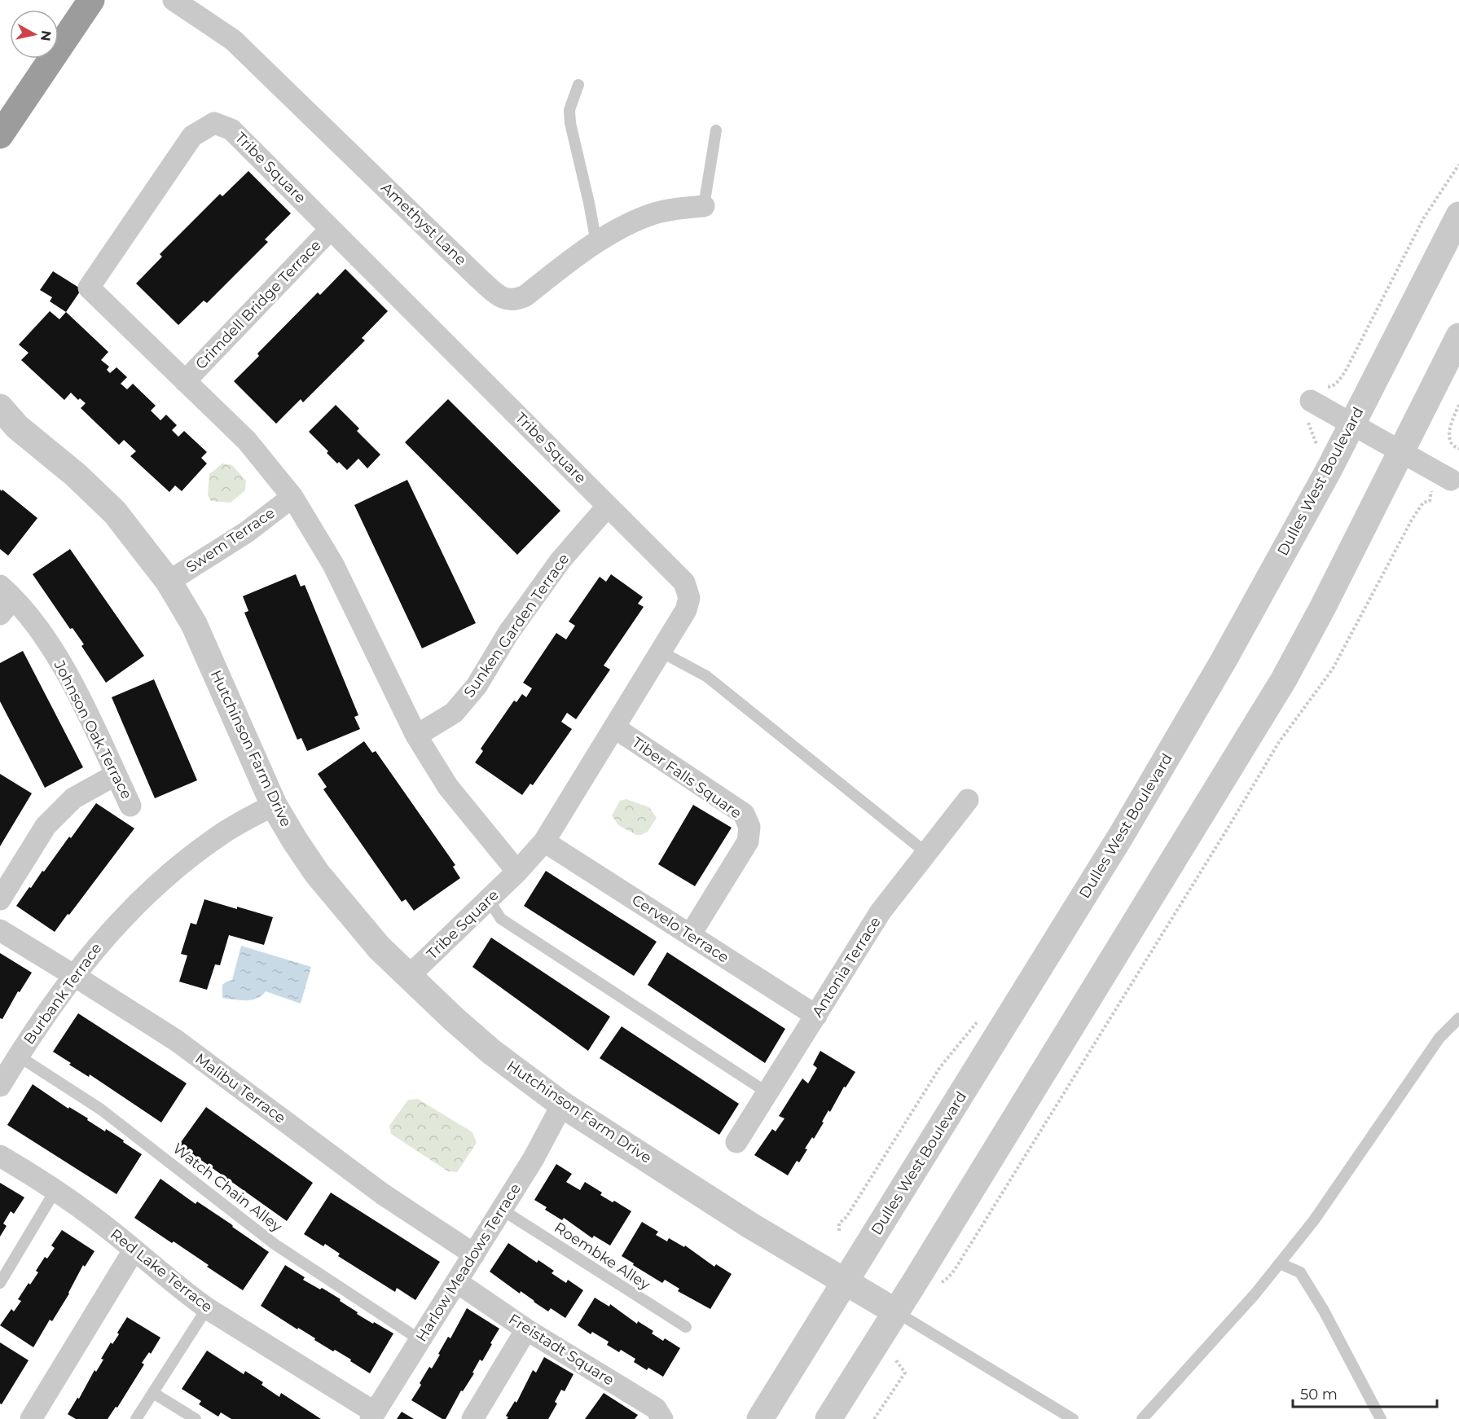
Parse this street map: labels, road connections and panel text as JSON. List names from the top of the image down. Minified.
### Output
{"streets":{"street":["Tribe Square","Amethyst Lane","Crimdell Bridge Terrace","Dulles West Boulevard","Swem Terrace","Sunken Garden Terrace","Johnson Oak Terrace","Hutchinson Farm Drive","Tiber Falls Square","Cervelo Terrace","Antonia Terrace","Burbank Terrace","Malibu Terrace","Harlow Meadows Terrace","Red Lake Terrace","Freistadt Square"],"lane":["Watch Chain Alley","Roembke Alley"]},"crossings":[["Tribe Square","Crimdell Bridge Terrace"],["Tribe Square","Swem Terrace"],["Tribe Square","Sunken Garden Terrace"],["Tribe Square","Hutchinson Farm Drive"],["Tribe Square","Tiber Falls Square"],["Tribe Square","Cervelo Terrace"],["Dulles West Boulevard","Hutchinson Farm Drive"],["Swem Terrace","Hutchinson Farm Drive"],["Hutchinson Farm Drive","Burbank Terrace"],["Hutchinson Farm Drive","Harlow Meadows Terrace"],["Tiber Falls Square","Cervelo Terrace"],["Cervelo Terrace","Antonia Terrace"],["Burbank Terrace","Malibu Terrace"],["Burbank Terrace","Watch Chain Alley"],["Malibu Terrace","Harlow Meadows Terrace"],["Watch Chain Alley","Harlow Meadows Terrace"],["Roembke Alley","Harlow Meadows Terrace"],["Harlow Meadows Terrace","Red Lake Terrace"],["Harlow Meadows Terrace","Freistadt Square"]],"scale_bar":"50 m","north":"right"}
